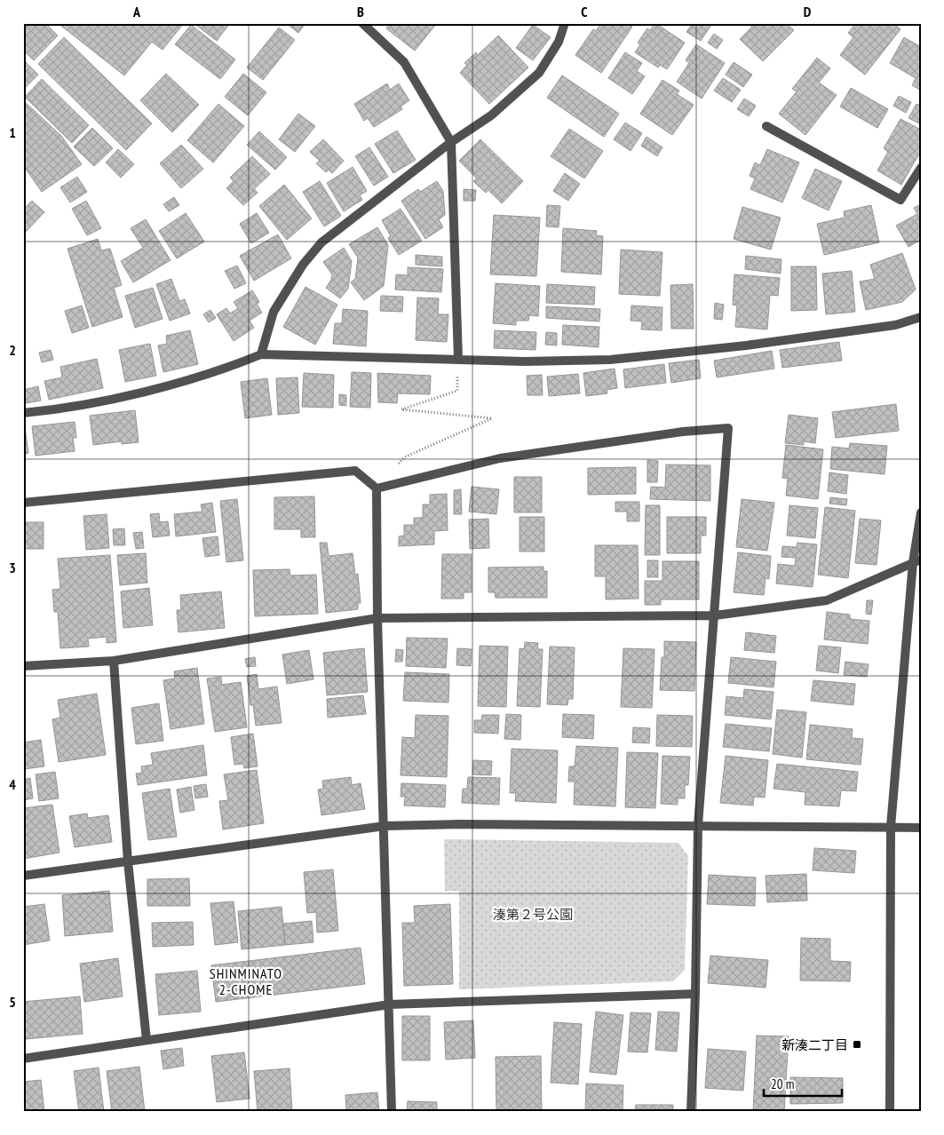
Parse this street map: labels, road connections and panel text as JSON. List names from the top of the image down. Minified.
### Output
{"districts":["SHINMINATO 2-CHOME"],"parks":["湊第２号公園"],"places":{"transit":["新湊二丁目"]},"scale_bar":"20 m","grid":{"columns":["A","B","C","D"],"rows":["1","2","3","4","5"]}}
